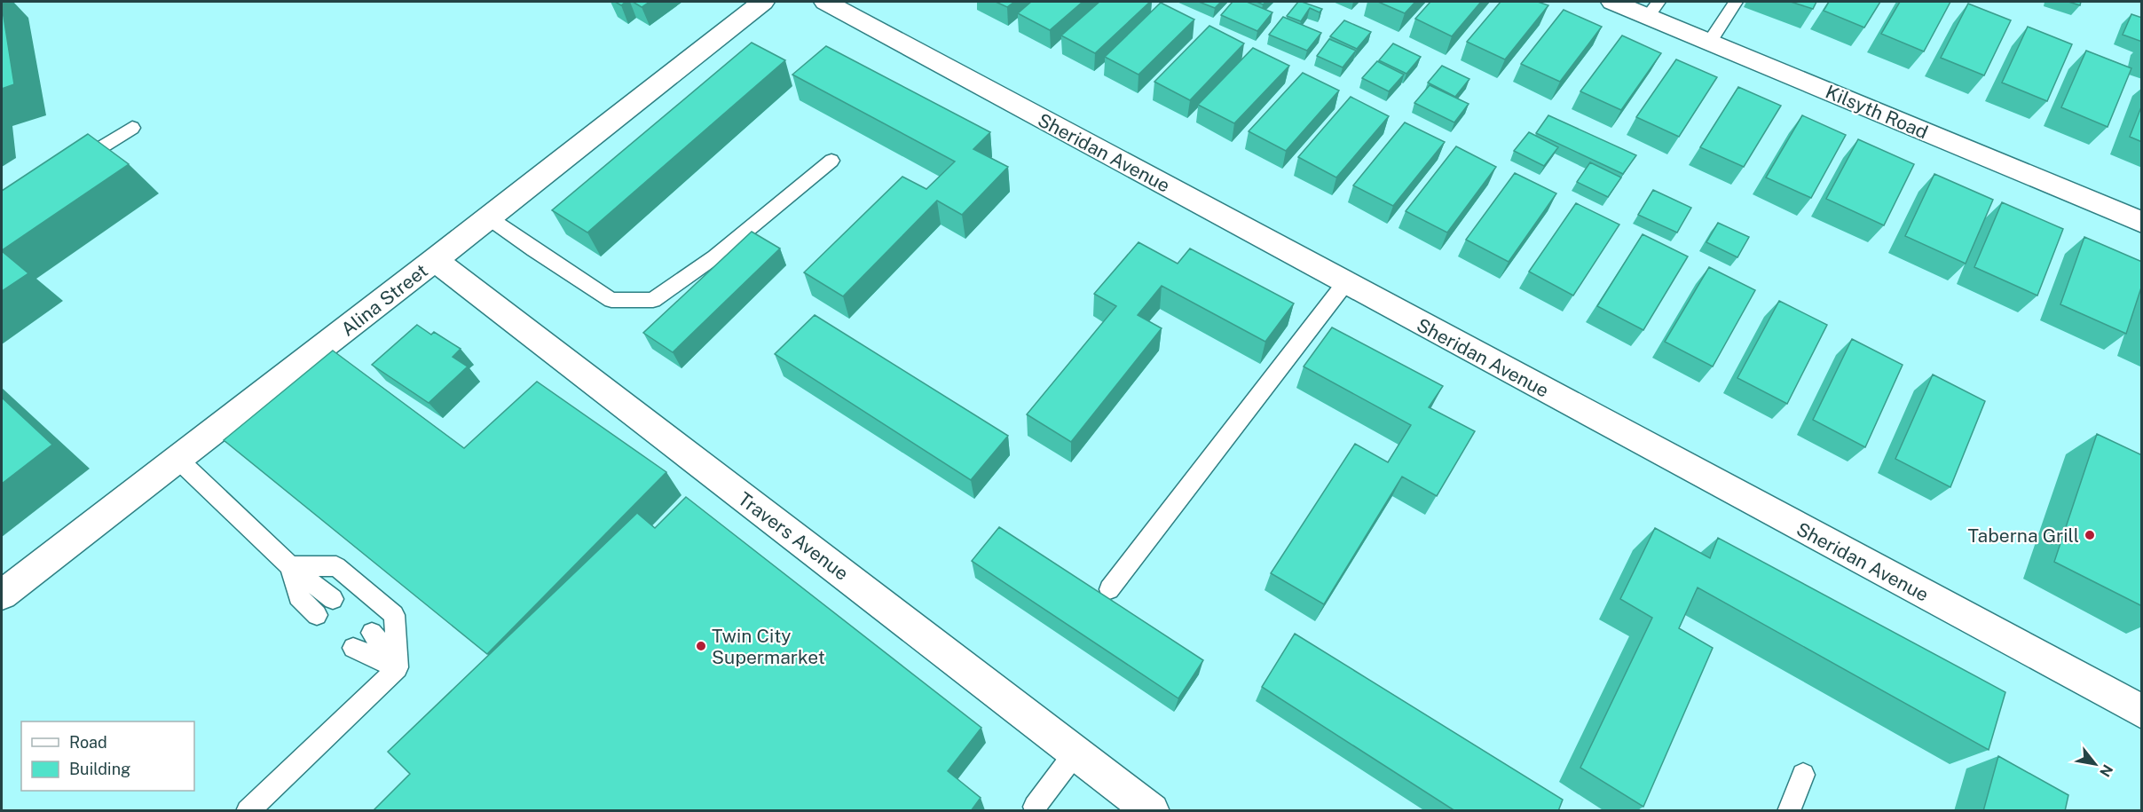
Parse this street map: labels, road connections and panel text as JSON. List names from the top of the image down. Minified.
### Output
{"streets":{"street":["Kilsyth Road","Sheridan Avenue","Alina Street","Travers Avenue"]},"crossings":[["Alina Street","Travers Avenue"]],"places":["Taberna Grill","Twin City Supermarket"],"legend":["Road","Building"],"north":"bottom right"}
